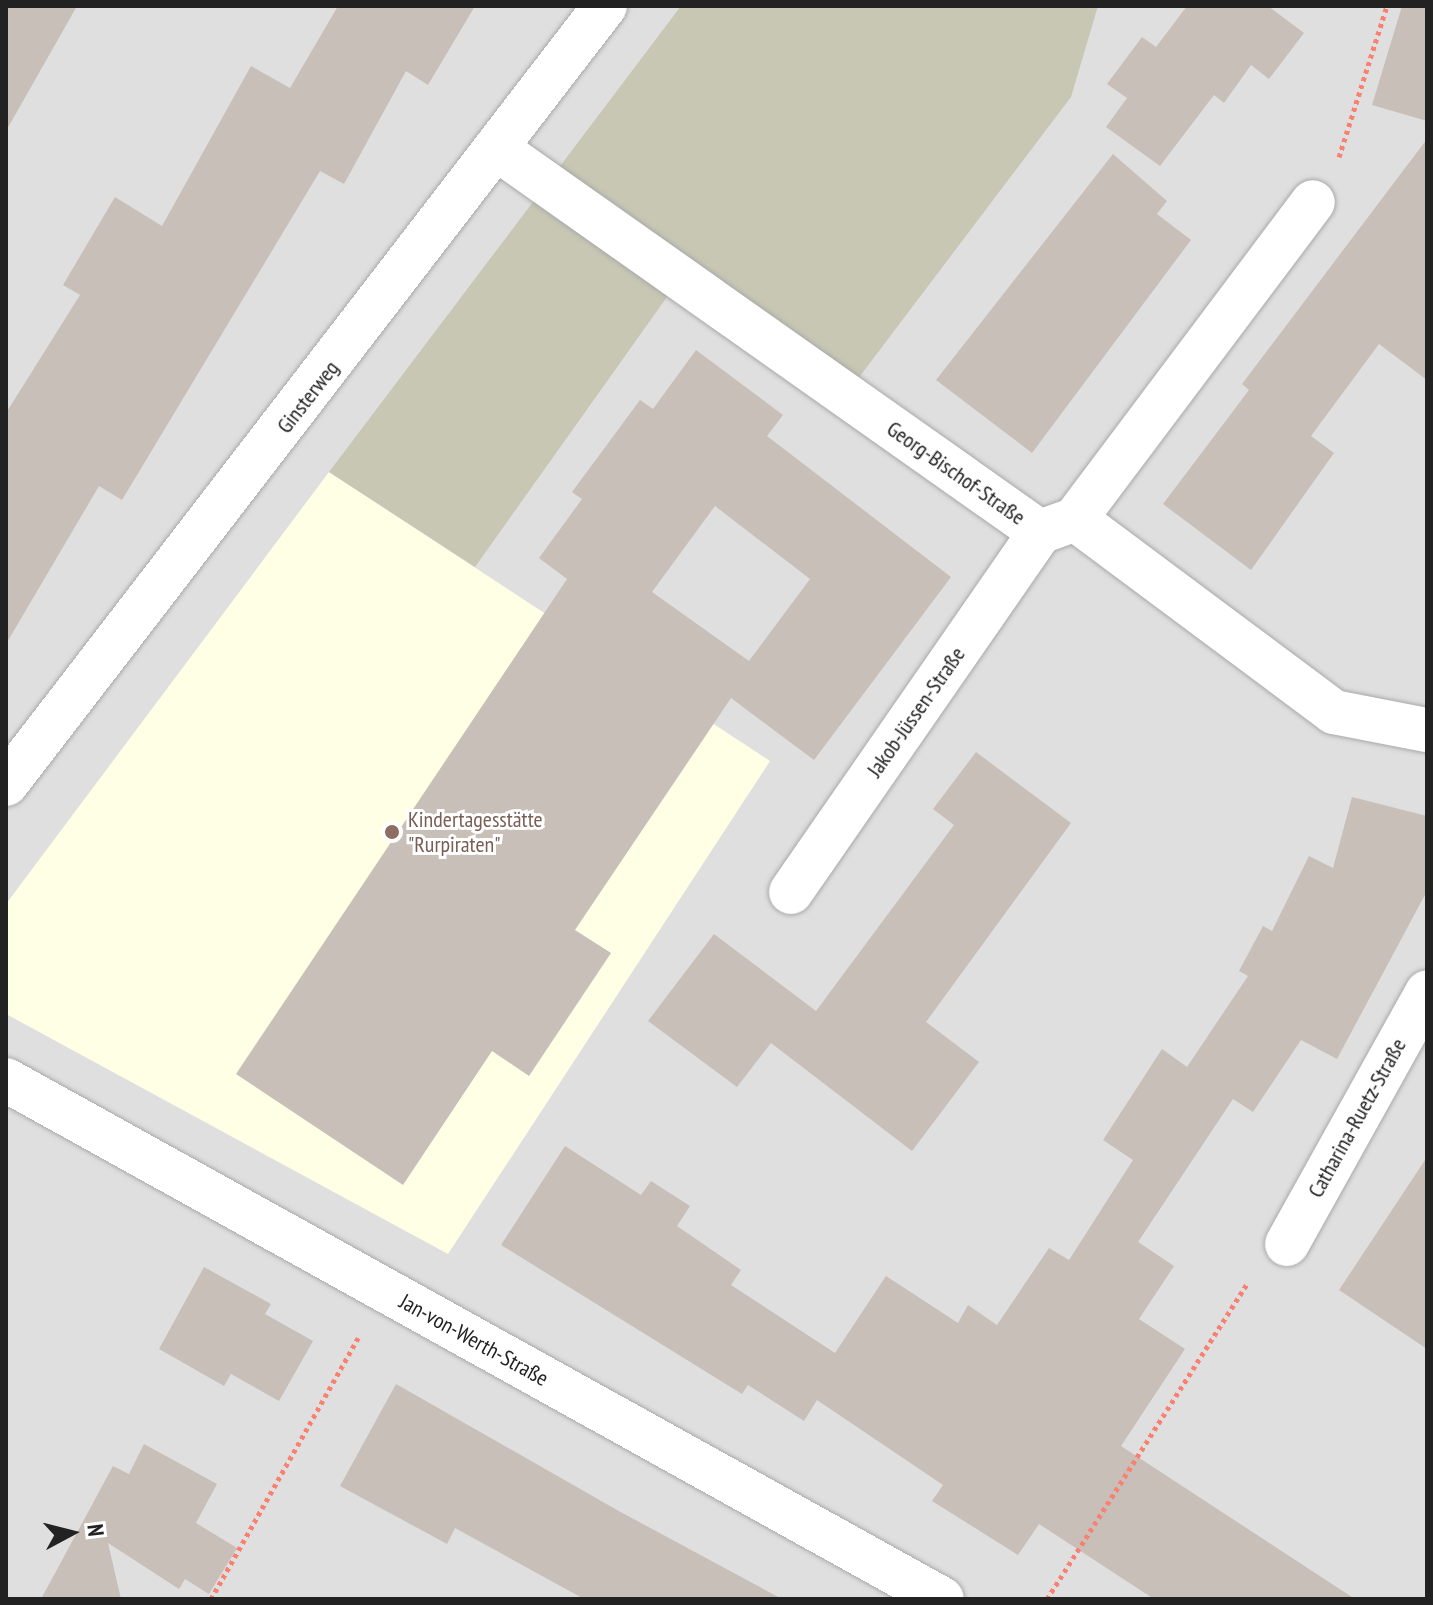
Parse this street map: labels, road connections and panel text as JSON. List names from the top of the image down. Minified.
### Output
{"streets":{"street":["Ginsterweg","Georg-Bischof-Straße","Jakob-Jüssen-Straße","Catharina-Ruetz-Straße","Jan-von-Werth-Straße"]},"crossings":[["Ginsterweg","Georg-Bischof-Straße"],["Georg-Bischof-Straße","Jakob-Jüssen-Straße"]],"places":["Kindertagesstätte \"Rurpiraten\""],"north":"right"}
